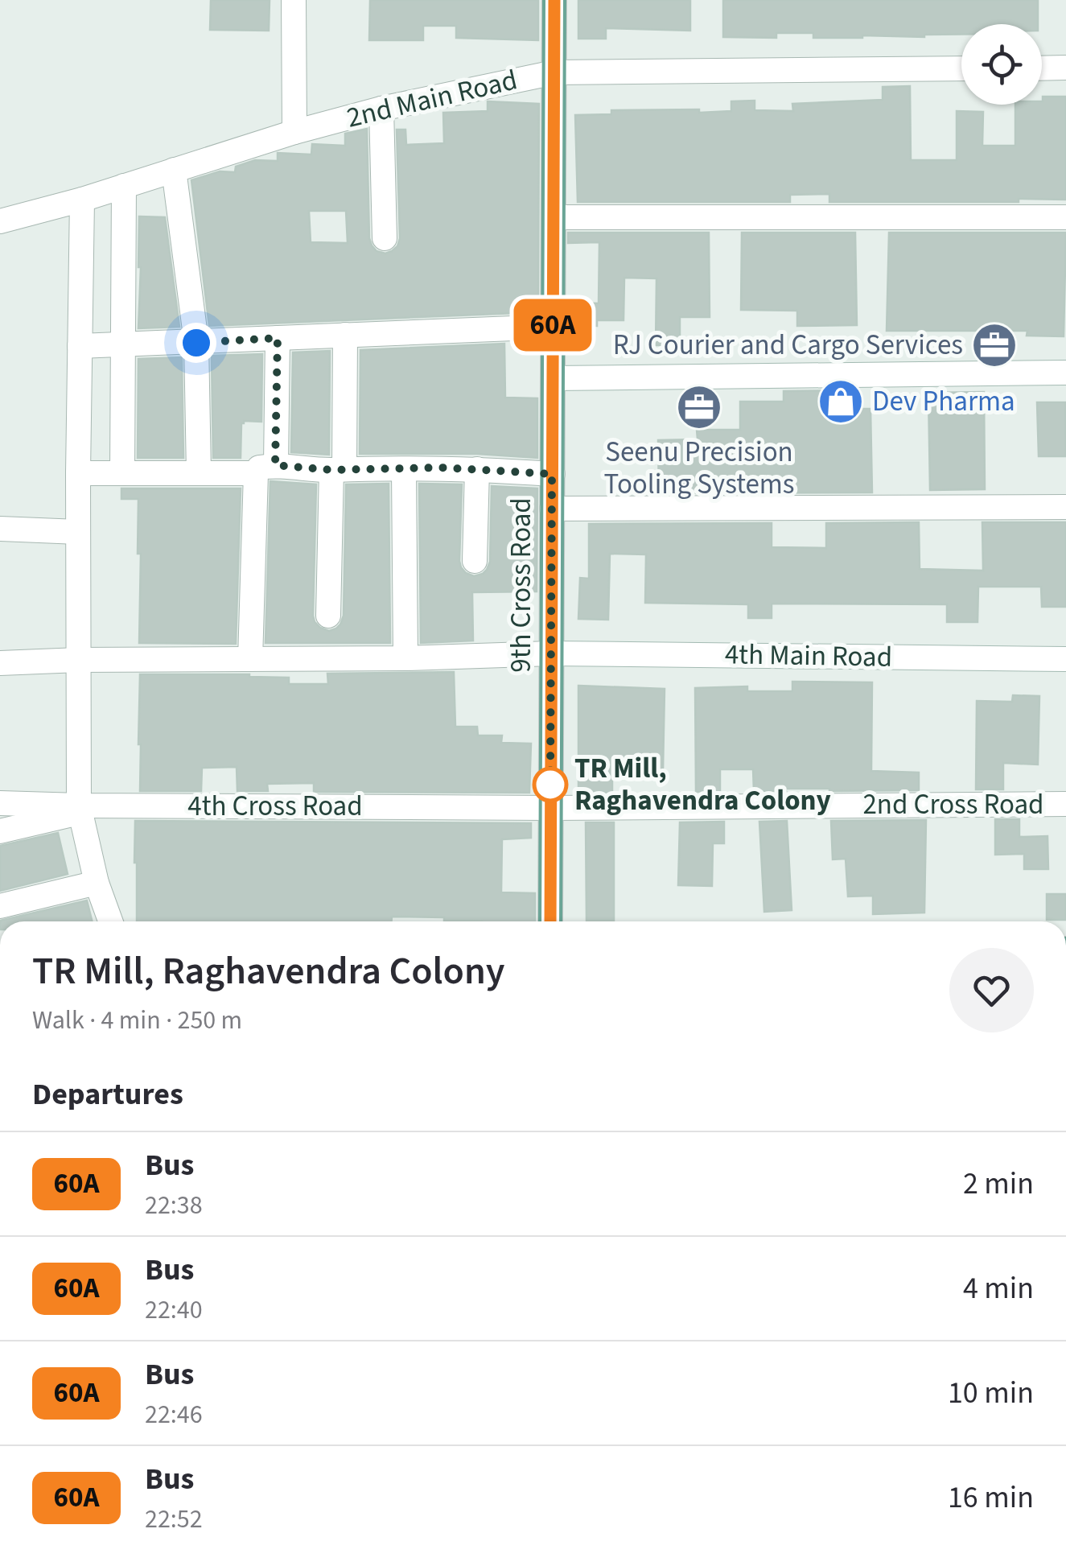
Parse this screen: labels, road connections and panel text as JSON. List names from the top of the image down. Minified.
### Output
{"streets":{"main road":["9th Cross Road"],"street":["2nd Main Road","4th Main Road","2nd Cross Road","4th Cross Road"]},"crossings":[["2nd Main Road","9th Cross Road"],["9th Cross Road","4th Main Road"],["9th Cross Road","2nd Cross Road"],["9th Cross Road","4th Cross Road"],["2nd Cross Road","4th Cross Road"]],"places":{"office":["RJ Courier and Cargo Services","Seenu Precision Tooling Systems"],"shop":["Dev Pharma"],"other":["TR Mill, Raghavendra Colony"]},"lines":["bus line 60A"],"page":{"on_map":"60A","heading":[["TR Mill, Raghavendra Colony","Walk · 4 min · 250 m"],"Departures"],"list":[{"mark":"60A","name":"Bus","note":"22:38","value":"2 min"},{"mark":"60A","name":"Bus","note":"22:40","value":"4 min"},{"mark":"60A","name":"Bus","note":"22:46","value":"10 min"},{"mark":"60A","name":"Bus","note":"22:52","value":"16 min"}]}}
